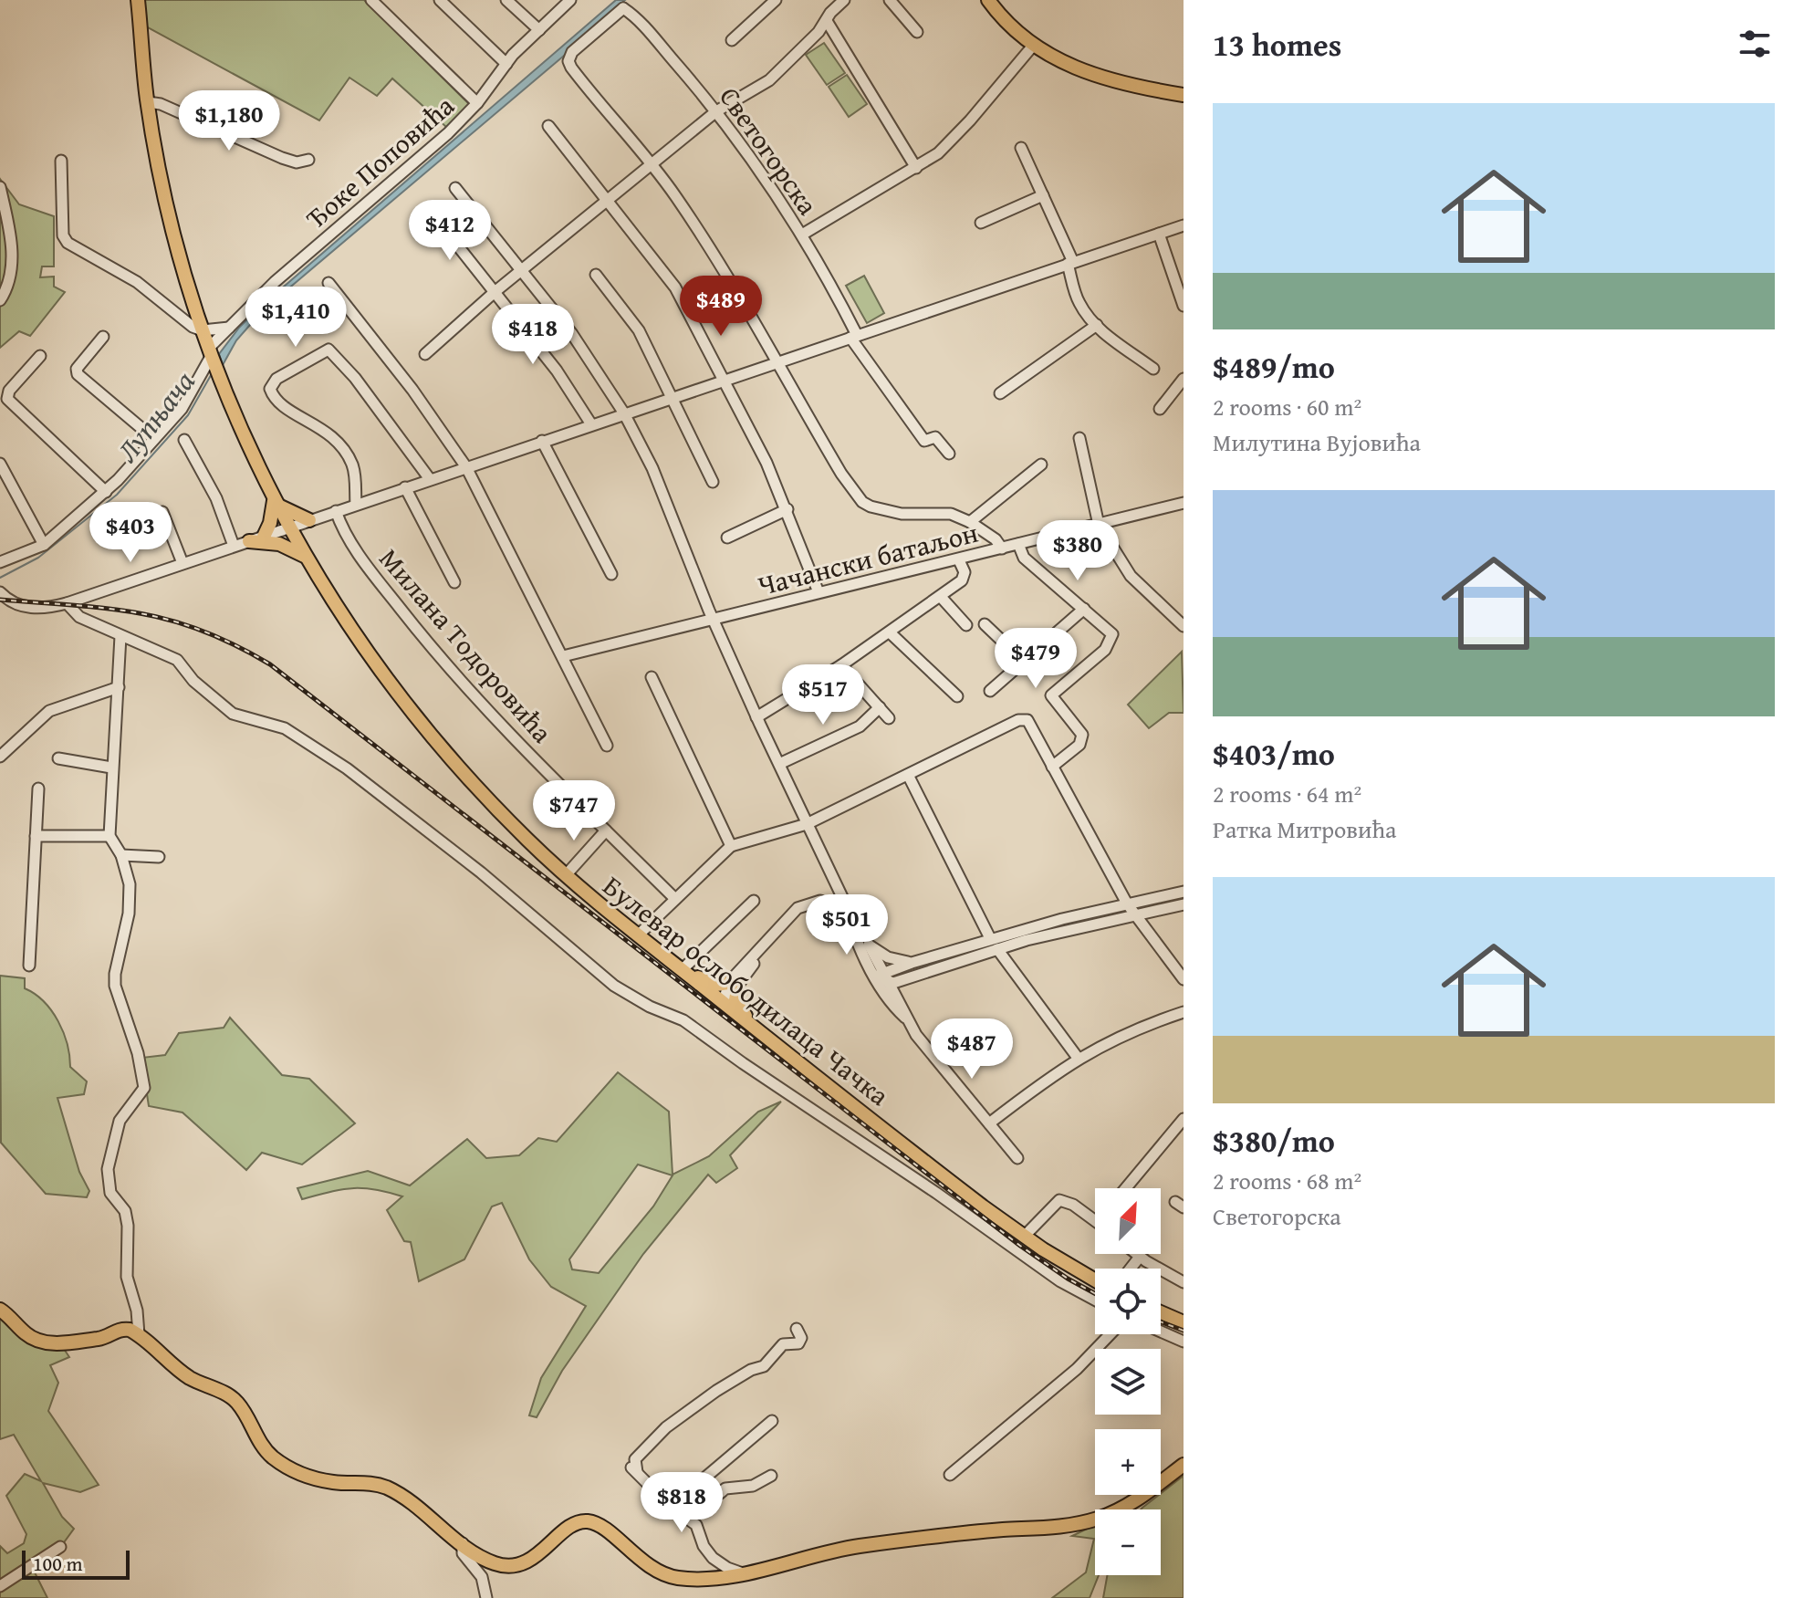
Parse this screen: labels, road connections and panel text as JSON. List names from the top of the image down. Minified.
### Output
{"streets":{"main road":["Булевар ослободилаца Чачка"],"street":["Светогорска","Ђоке Поповића","Чачански батаљон","Милана Тодоровића"]},"crossings":[["Ђоке Поповића","Булевар ослободилаца Чачка"]],"water":["Лупњача"],"scale_bar":"100 m","north":"top right","page":{"heading":"13 homes","list":[{"name":"$489/mo","note":"2 rooms · 60 m² · Милутина Вујовића"},{"name":"$403/mo","note":"2 rooms · 64 m² · Ратка Митровића"},{"name":"$380/mo","note":"2 rooms · 68 m² · Светогорска"}],"price":["$1,180","$412","$489","$1,410","$418","$403","$380","$479","$517","$747","$501","$487","$818"],"map_buttons":["+","−"],"scale":"100 m"}}
